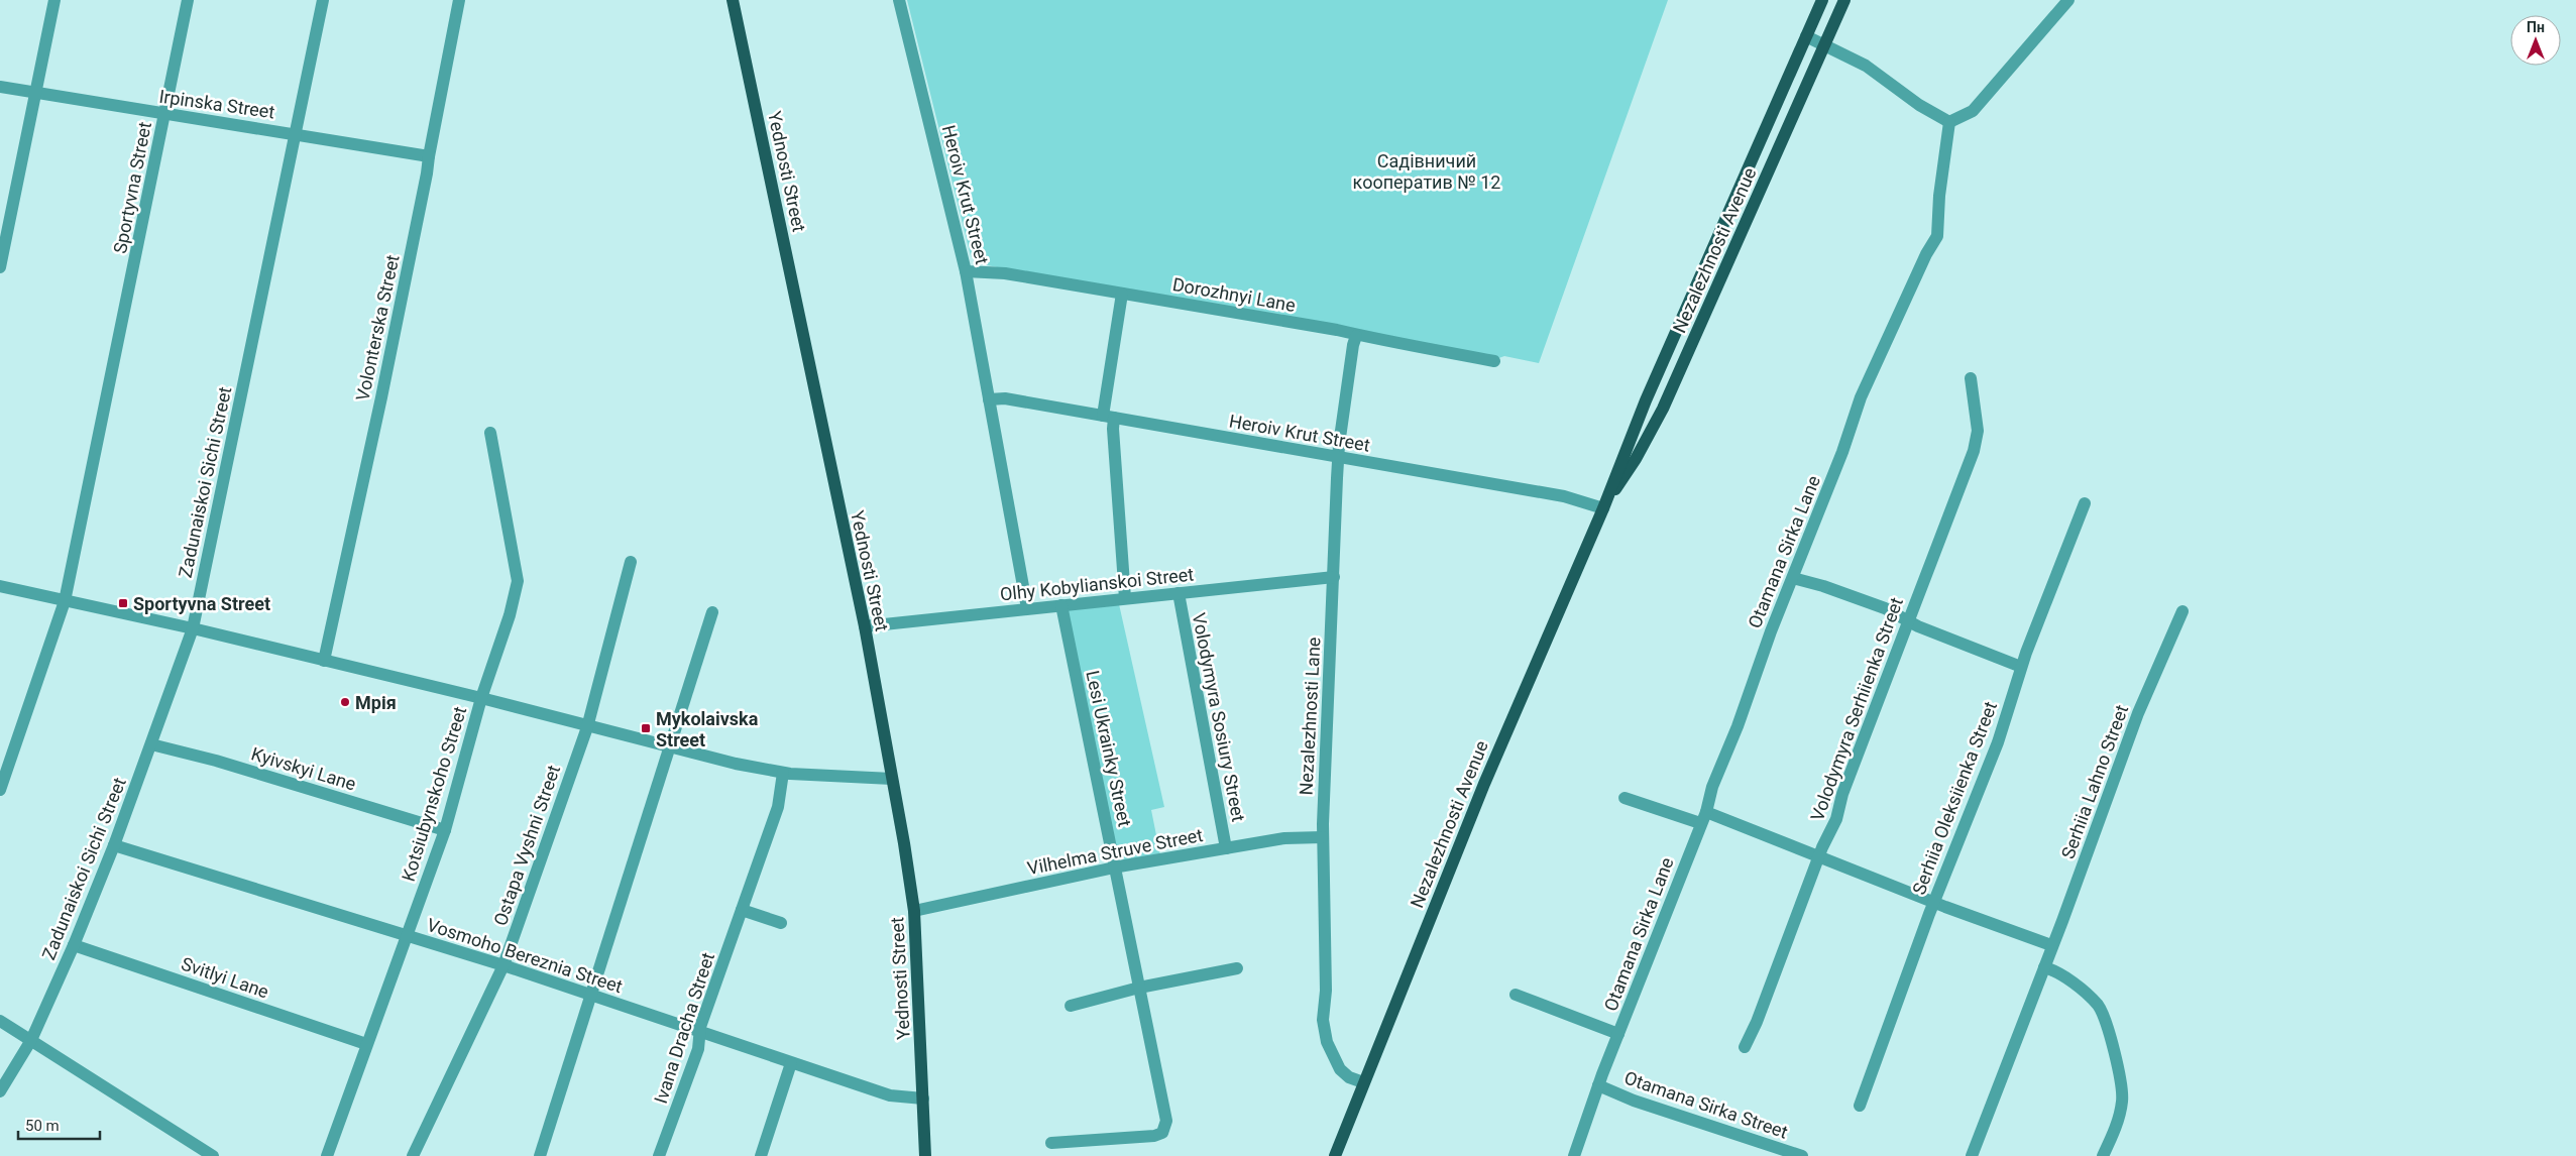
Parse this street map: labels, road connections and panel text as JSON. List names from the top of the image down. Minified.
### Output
{"streets":{"main road":["Yednosti Street","Nezalezhnosti Avenue"],"street":["Irpinska Street","Sportyvna Street","Heroiv Krut Street","Dorozhnyi Lane","Volonterska Street","Zadunaiskoi Sichi Street","Otamana Sirka Lane","Olhy Kobylianskoi Street","Volodymyra Serhiienka Street","Nezalezhnosti Lane","Volodymyra Sosiury Street","Lesi Ukrainky Street","Kyivskyi Lane","Serhiia Lahno Street","Kotsiubynskoho Street","Serhiia Oleksiienka Street","Ostapa Vyshni Street","Vilhelma Struve Street","Vosmoho Bereznia Street","Svitlyi Lane","Ivana Dracha Street","Otamana Sirka Street"]},"crossings":[["Irpinska Street","Sportyvna Street"],["Irpinska Street","Volonterska Street"],["Irpinska Street","Zadunaiskoi Sichi Street"],["Yednosti Street","Olhy Kobylianskoi Street"],["Yednosti Street","Vilhelma Struve Street"],["Yednosti Street","Vosmoho Bereznia Street"],["Heroiv Krut Street","Nezalezhnosti Avenue"],["Heroiv Krut Street","Dorozhnyi Lane"],["Heroiv Krut Street","Olhy Kobylianskoi Street"],["Heroiv Krut Street","Nezalezhnosti Lane"],["Nezalezhnosti Avenue","Nezalezhnosti Lane"],["Dorozhnyi Lane","Nezalezhnosti Lane"],["Zadunaiskoi Sichi Street","Kyivskyi Lane"],["Zadunaiskoi Sichi Street","Vosmoho Bereznia Street"],["Zadunaiskoi Sichi Street","Svitlyi Lane"],["Otamana Sirka Lane","Otamana Sirka Street"],["Olhy Kobylianskoi Street","Nezalezhnosti Lane"],["Olhy Kobylianskoi Street","Volodymyra Sosiury Street"],["Olhy Kobylianskoi Street","Lesi Ukrainky Street"],["Nezalezhnosti Lane","Vilhelma Struve Street"],["Volodymyra Sosiury Street","Vilhelma Struve Street"],["Lesi Ukrainky Street","Vilhelma Struve Street"],["Kyivskyi Lane","Kotsiubynskoho Street"],["Kotsiubynskoho Street","Vosmoho Bereznia Street"],["Kotsiubynskoho Street","Svitlyi Lane"],["Ostapa Vyshni Street","Vosmoho Bereznia Street"],["Vosmoho Bereznia Street","Ivana Dracha Street"]],"parks":["Садівничий кооператив № 12"],"places":{"transit":["Sportyvna Street","Mykolaivska Street"],"other":["Мрія"]},"scale_bar":"50 m","north":"top"}
